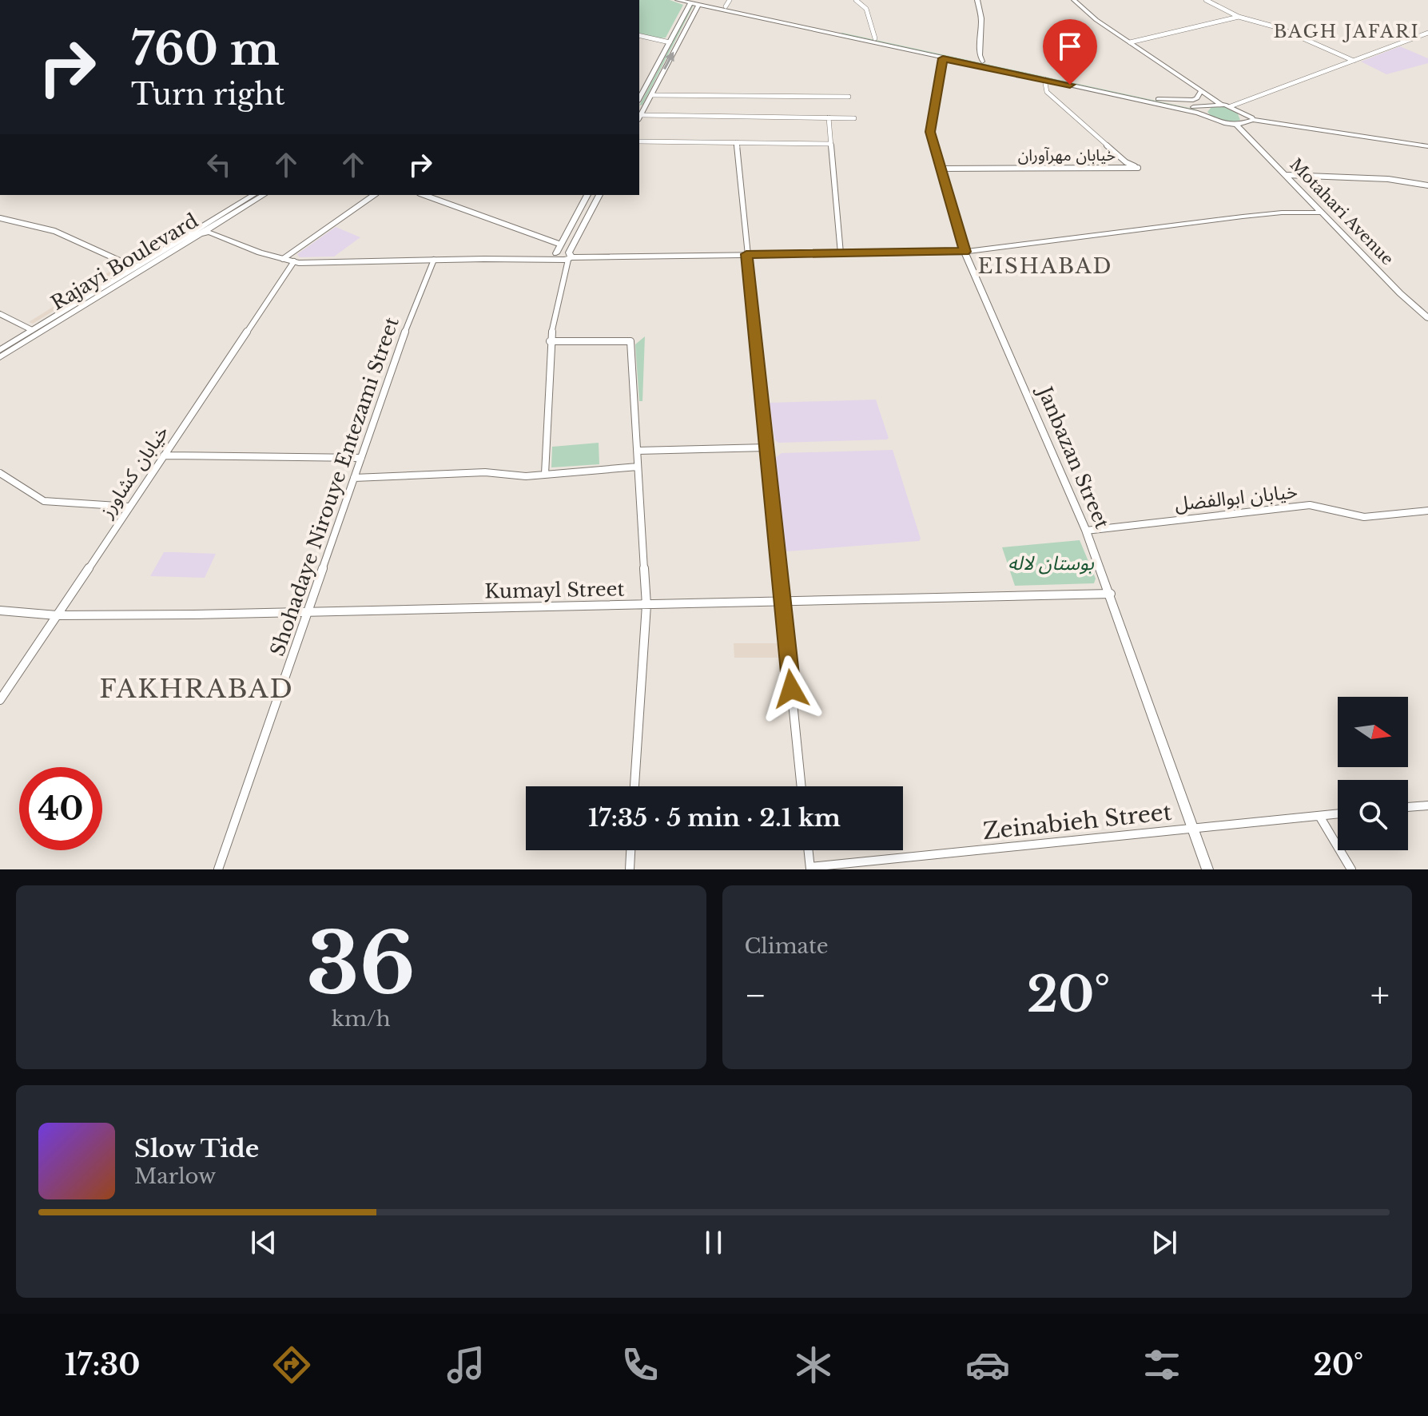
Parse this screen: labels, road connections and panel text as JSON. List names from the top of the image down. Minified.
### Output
{"streets":{"main road":["Motahari Avenue","Rajayi Boulevard","Janbazan Street"],"street":["خیابان مهرآوران","خیابان کشاورز","Shohadaye Nirouye Entezami Street","خیابان ابوالفضل","Kumayl Street","Zeinabieh Street"]},"crossings":[["خیابان مهرآوران","Janbazan Street"],["Janbazan Street","خیابان ابوالفضل"],["Janbazan Street","Kumayl Street"],["Janbazan Street","Zeinabieh Street"],["خیابان کشاورز","Kumayl Street"],["Shohadaye Nirouye Entezami Street","Kumayl Street"]],"districts":["BAGH JAFARI","EISHABAD","FAKHRABAD"],"parks":["بوستان لاله"],"north":"right","page":{"turn":["760 m","Turn right"],"limit":"40","trip":"17:35 · 5 min · 2.1 km","tile":[["36","km/h"],"Climate"],"heat":["−","20°","+"],"song":["Slow Tide","Marlow"],"tabs":["17:30","20°"]}}
